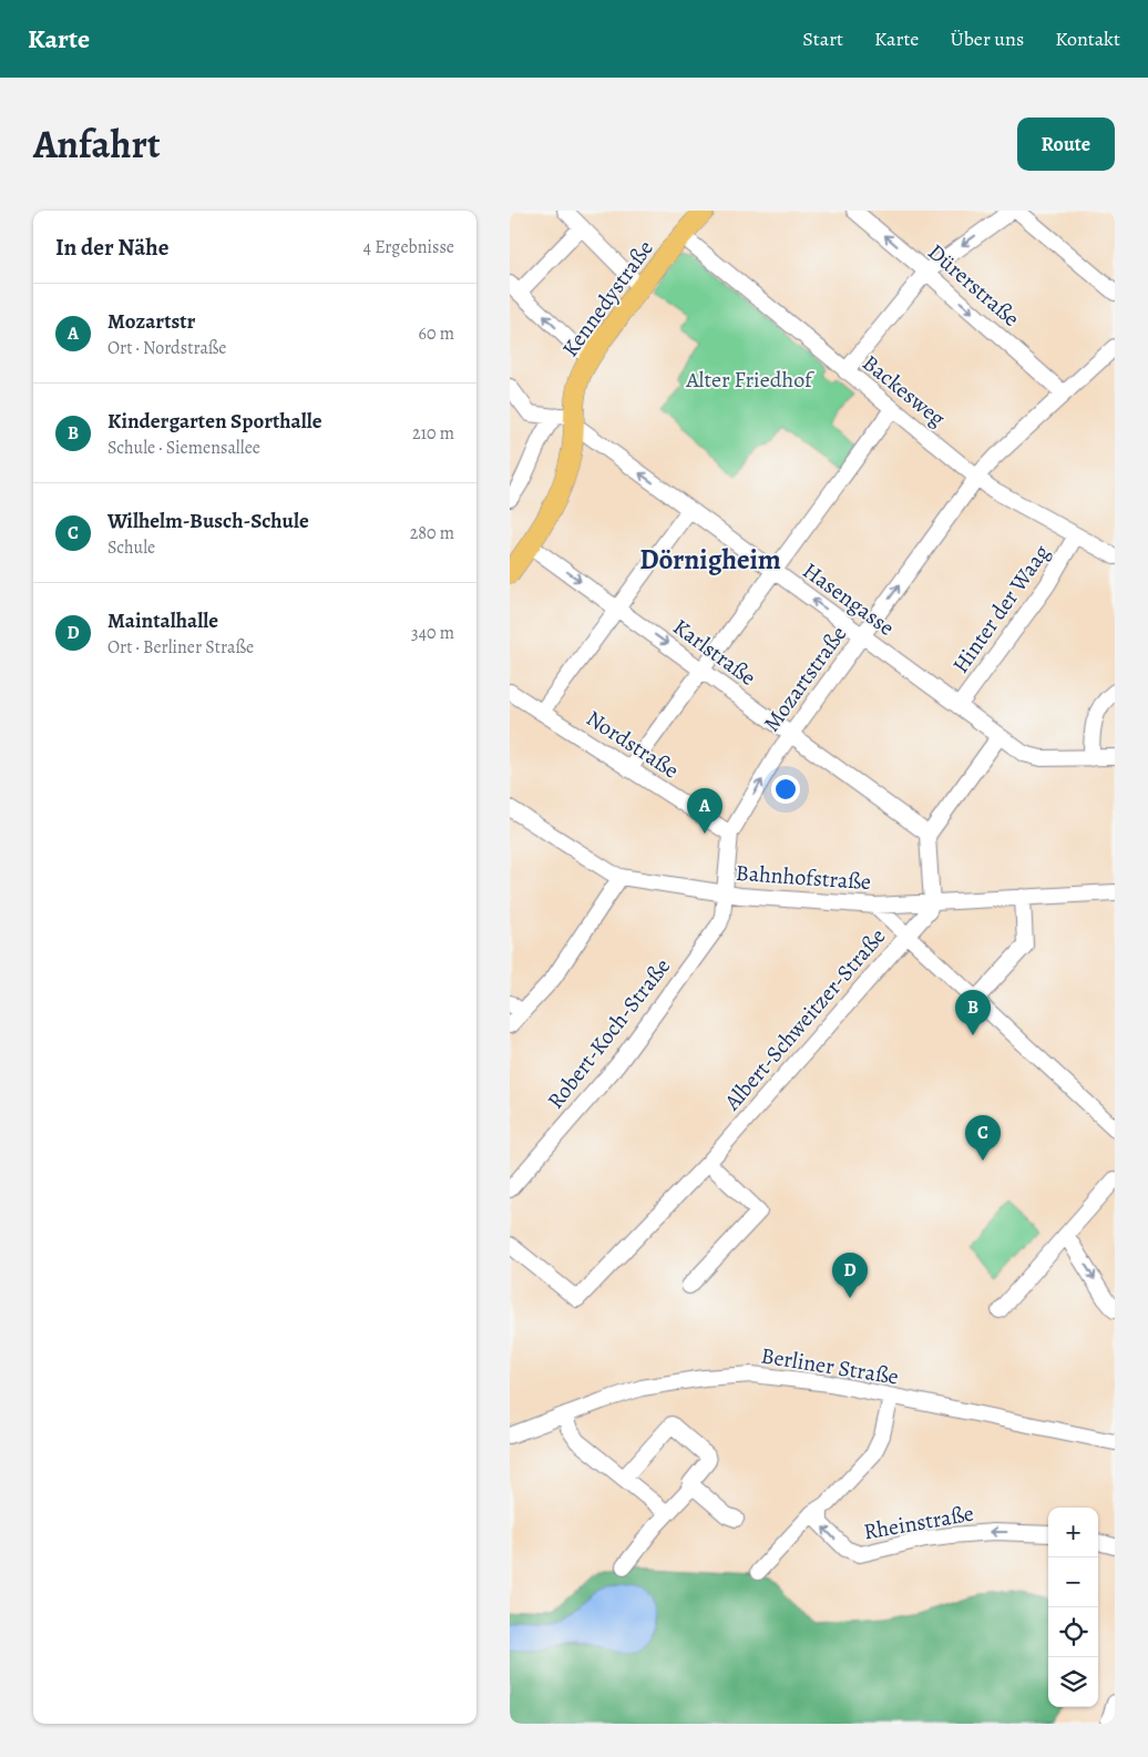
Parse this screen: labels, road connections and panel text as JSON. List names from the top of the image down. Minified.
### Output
{"streets":{"main road":["Kennedystraße"],"street":["Dürerstraße","Backesweg","Hasengasse","Hinter der Waag","Karlstraße","Mozartstraße","Nordstraße","Bahnhofstraße","Albert-Schweitzer-Straße","Robert-Koch-Straße","Berliner Straße","Rheinstraße"]},"crossings":[["Dürerstraße","Mozartstraße"],["Kennedystraße","Backesweg"],["Kennedystraße","Hasengasse"],["Kennedystraße","Karlstraße"],["Backesweg","Hinter der Waag"],["Backesweg","Mozartstraße"],["Hasengasse","Hinter der Waag"],["Hasengasse","Mozartstraße"],["Karlstraße","Mozartstraße"],["Mozartstraße","Nordstraße"],["Mozartstraße","Bahnhofstraße"],["Mozartstraße","Robert-Koch-Straße"],["Bahnhofstraße","Albert-Schweitzer-Straße"],["Bahnhofstraße","Robert-Koch-Straße"]],"one_way":["Hasengasse","Karlstraße","Rheinstraße"],"districts":["Dörnigheim"],"parks":["Alter Friedhof"],"page":{"header":"Karte","nav":["Start","Karte","Über uns","Kontakt"],"title":"Anfahrt","buttons":"Route","heading":["In der Nähe","4 Ergebnisse"],"list":[{"mark":"A","name":"Mozartstr","note":"Ort · Nordstraße","value":"60 m"},{"mark":"B","name":"Kindergarten Sporthalle","note":"Schule · Siemensallee","value":"210 m"},{"mark":"C","name":"Wilhelm-Busch-Schule","note":"Schule","value":"280 m"},{"mark":"D","name":"Maintalhalle","note":"Ort · Berliner Straße","value":"340 m"}],"pins":["A","B","C","D"],"map_buttons":["+","−"]}}
